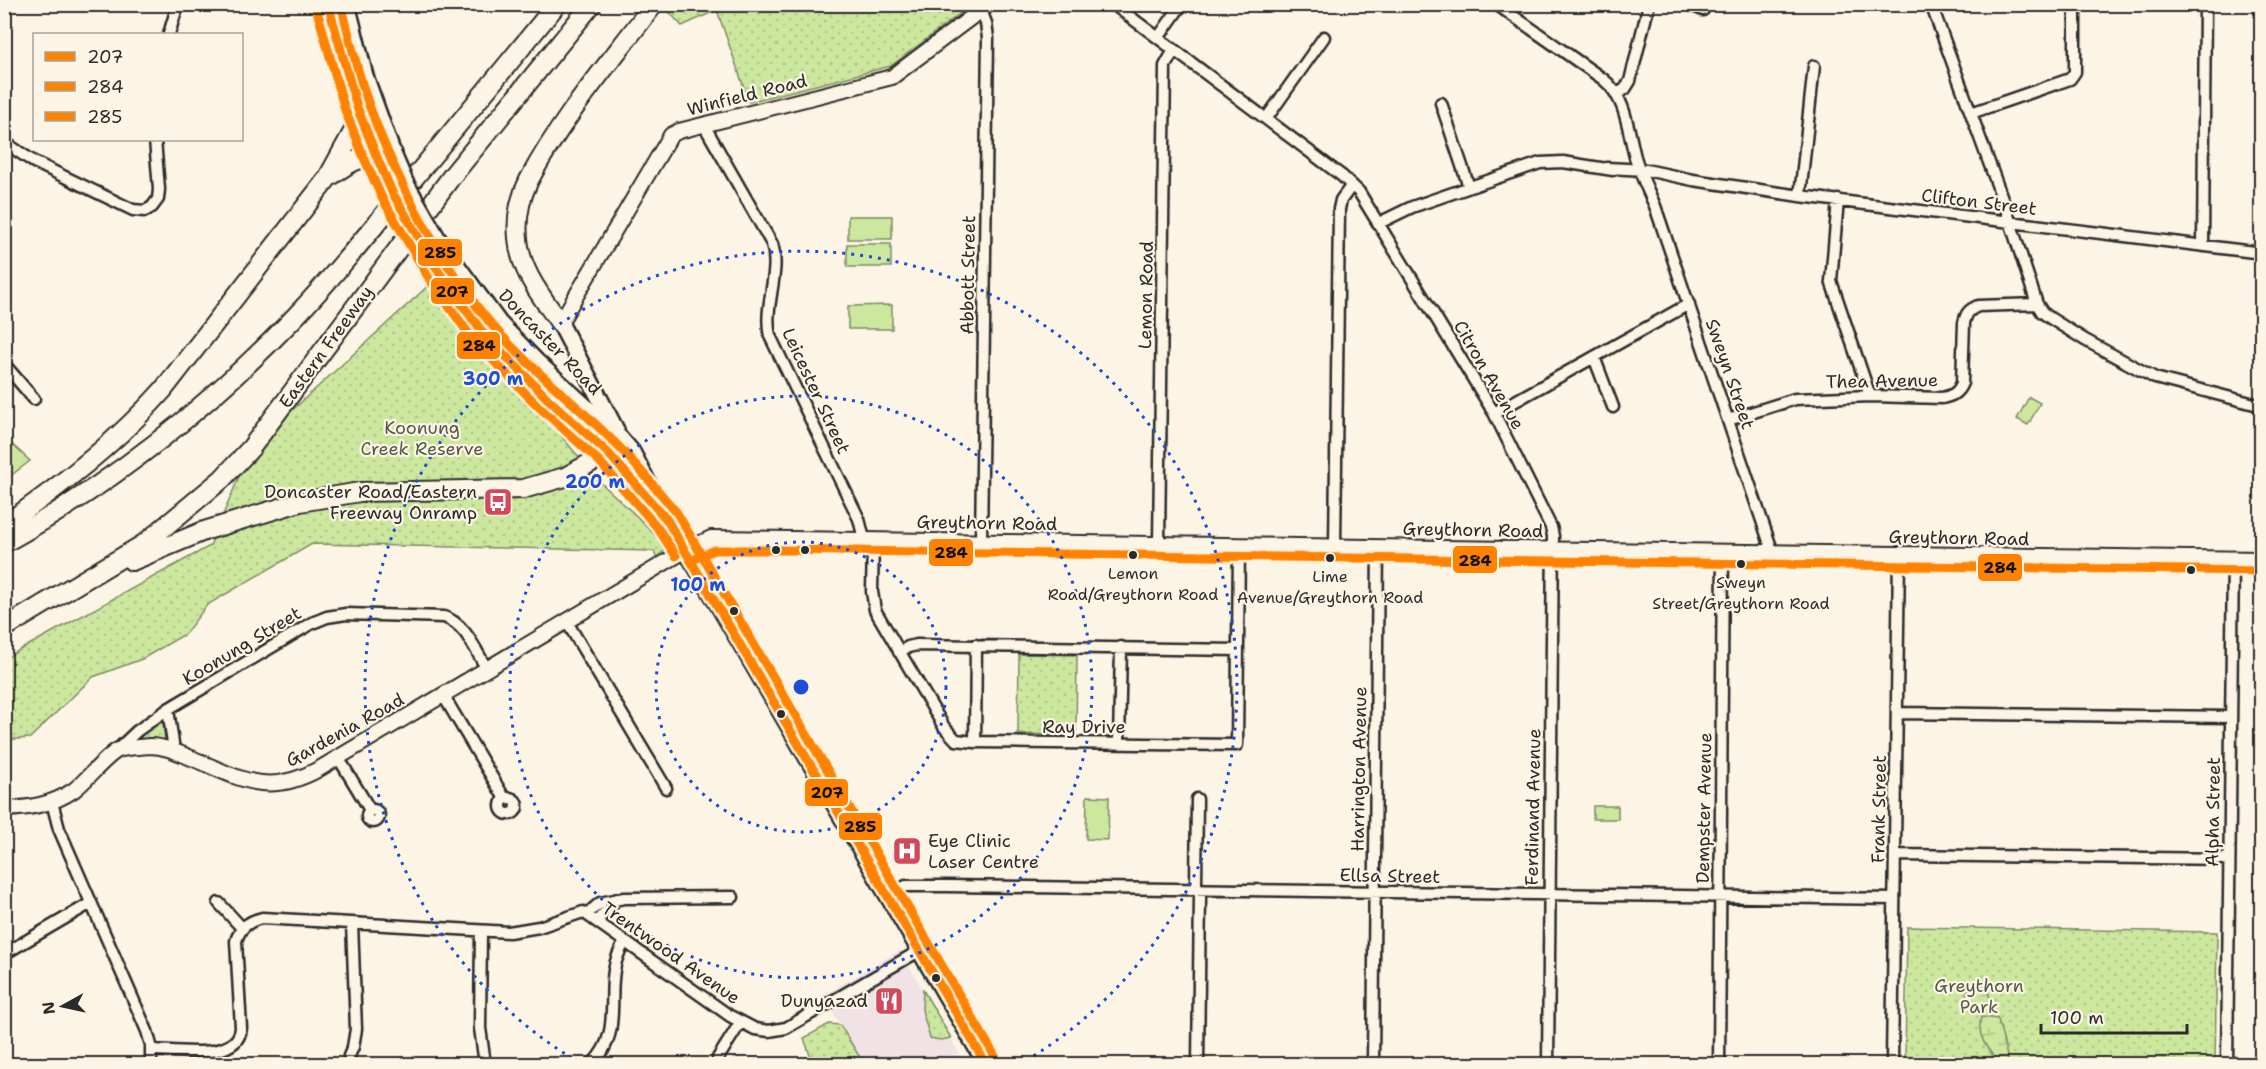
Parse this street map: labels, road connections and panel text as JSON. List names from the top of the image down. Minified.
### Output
{"streets":{"highway":["Eastern Freeway"],"main road":["Winfield Road","Doncaster Road","Greythorn Road","Gardenia Road"],"street":["Clifton Street","Abbott Street","Lemon Road","Sweyn Street","Citron Avenue","Thea Avenue","Leicester Street","Koonung Street","Ray Drive","Harrington Avenue","Ferdinand Avenue","Dempster Avenue","Frank Street","Alpha Street","Ellsa Street","Trentwood Avenue"]},"crossings":[["Winfield Road","Abbott Street"],["Winfield Road","Doncaster Road"],["Winfield Road","Leicester Street"],["Clifton Street","Sweyn Street"],["Clifton Street","Citron Avenue"],["Abbott Street","Greythorn Road"],["Lemon Road","Greythorn Road"],["Doncaster Road","Greythorn Road"],["Doncaster Road","Gardenia Road"],["Doncaster Road","Ellsa Street"],["Doncaster Road","Trentwood Avenue"],["Sweyn Street","Thea Avenue"],["Sweyn Street","Greythorn Road"],["Citron Avenue","Greythorn Road"],["Citron Avenue","Ferdinand Avenue"],["Leicester Street","Greythorn Road"],["Leicester Street","Ray Drive"],["Greythorn Road","Ray Drive"],["Greythorn Road","Gardenia Road"],["Greythorn Road","Harrington Avenue"],["Greythorn Road","Ferdinand Avenue"],["Greythorn Road","Dempster Avenue"],["Greythorn Road","Frank Street"],["Greythorn Road","Alpha Street"],["Koonung Street","Gardenia Road"],["Harrington Avenue","Ellsa Street"],["Ferdinand Avenue","Ellsa Street"],["Dempster Avenue","Ellsa Street"],["Frank Street","Ellsa Street"]],"parks":["Koonung Creek Reserve","Greythorn Park"],"places":{"bus stop":["Doncaster Road/Eastern Freeway Onramp"],"other":["Lemon Road/Greythorn Road","Lime Avenue/Greythorn Road","Sweyn Street/Greythorn Road"],"hospital":["Eye Clinic Laser Centre"],"restaurant":["Dunyazad"]},"lines":["transit line 207","transit line 285","transit line 284"],"legend":["207","284","285"],"scale_bar":"100 m","north":"left","rings":["300 m","200 m","100 m"]}
